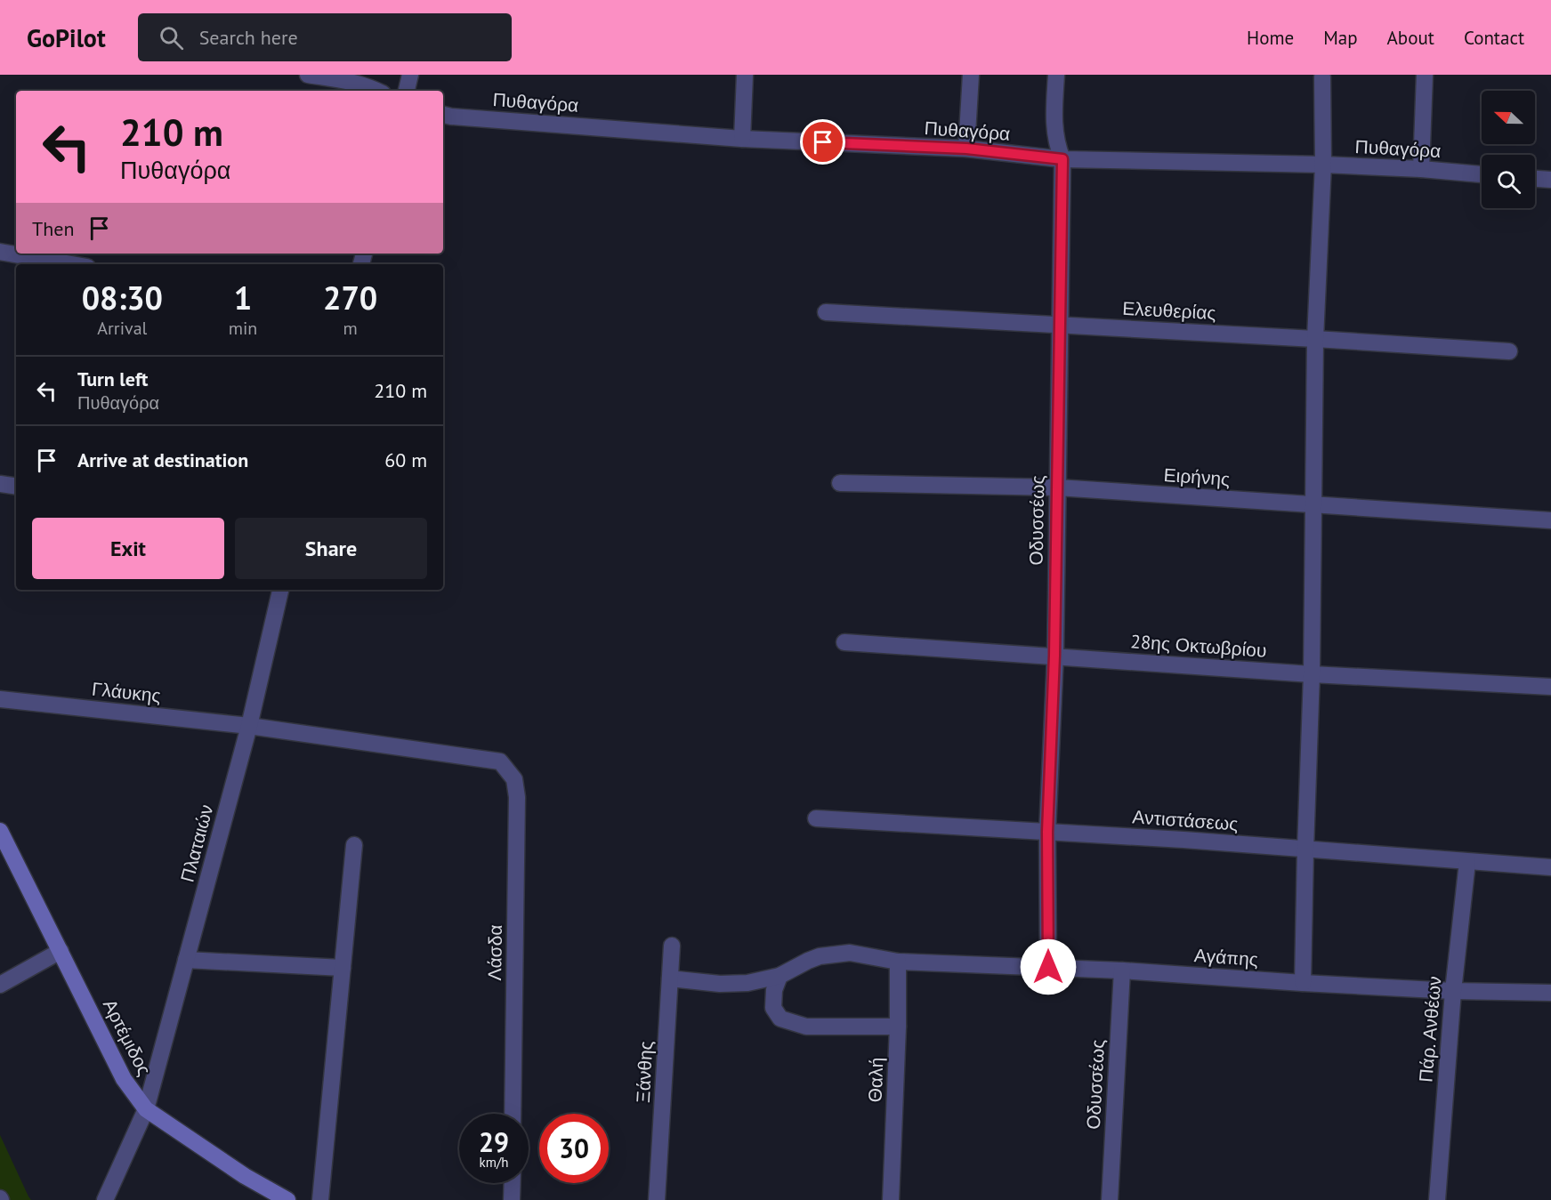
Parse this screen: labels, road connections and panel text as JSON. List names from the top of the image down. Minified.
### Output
{"streets":{"street":["Πυθαγόρα","Ελευθερίας","Ειρήνης","Οδυσσέως","28ης Οκτωβρίου","Γλάυκης","Αντιστάσεως","Πλαταιών","Λάσδα","Αγάπης","Πάρ. Ανθέων","Αρτέμιδος","Ξάνθης","Θαλή"]},"crossings":[["Πυθαγόρα","Οδυσσέως"],["Ελευθερίας","Οδυσσέως"],["Ειρήνης","Οδυσσέως"],["Οδυσσέως","28ης Οκτωβρίου"],["Οδυσσέως","Αντιστάσεως"],["Οδυσσέως","Αγάπης"],["Γλάυκης","Πλαταιών"],["Γλάυκης","Λάσδα"],["Αντιστάσεως","Πάρ. Ανθέων"],["Πλαταιών","Αρτέμιδος"],["Αγάπης","Πάρ. Ανθέων"],["Αγάπης","Ξάνθης"],["Αγάπης","Θαλή"]],"north":"left","page":{"header":"GoPilot","search":"Search here","nav":["Home","Map","About","Contact"],"turn":["210 m","Πυθαγόρα"],"then":"Then","eta":["08:30","Arrival","1","min","270","m"],"list":[{"name":"Turn left","note":"Πυθαγόρα","value":"210 m"},{"name":"Arrive at destination","value":"60 m"}],"buttons":["Exit","Share"],"speed":"29 km/h","limit":"30"}}
